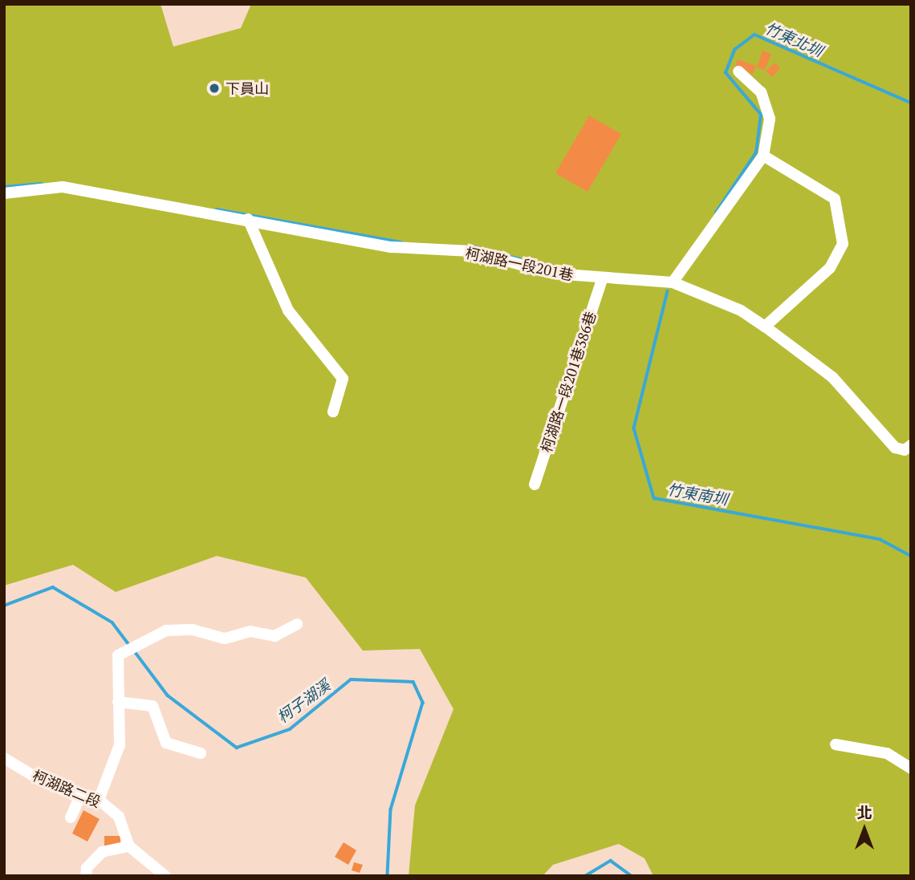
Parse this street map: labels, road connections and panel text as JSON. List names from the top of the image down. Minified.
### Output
{"streets":{"street":["柯湖路一段201巷","柯湖路一段201巷386巷","柯湖路二段"]},"crossings":[["柯湖路一段201巷","柯湖路一段201巷386巷"]],"water":["竹東北圳","竹東南圳","柯子湖溪"],"places":["下員山"],"north":"top"}
